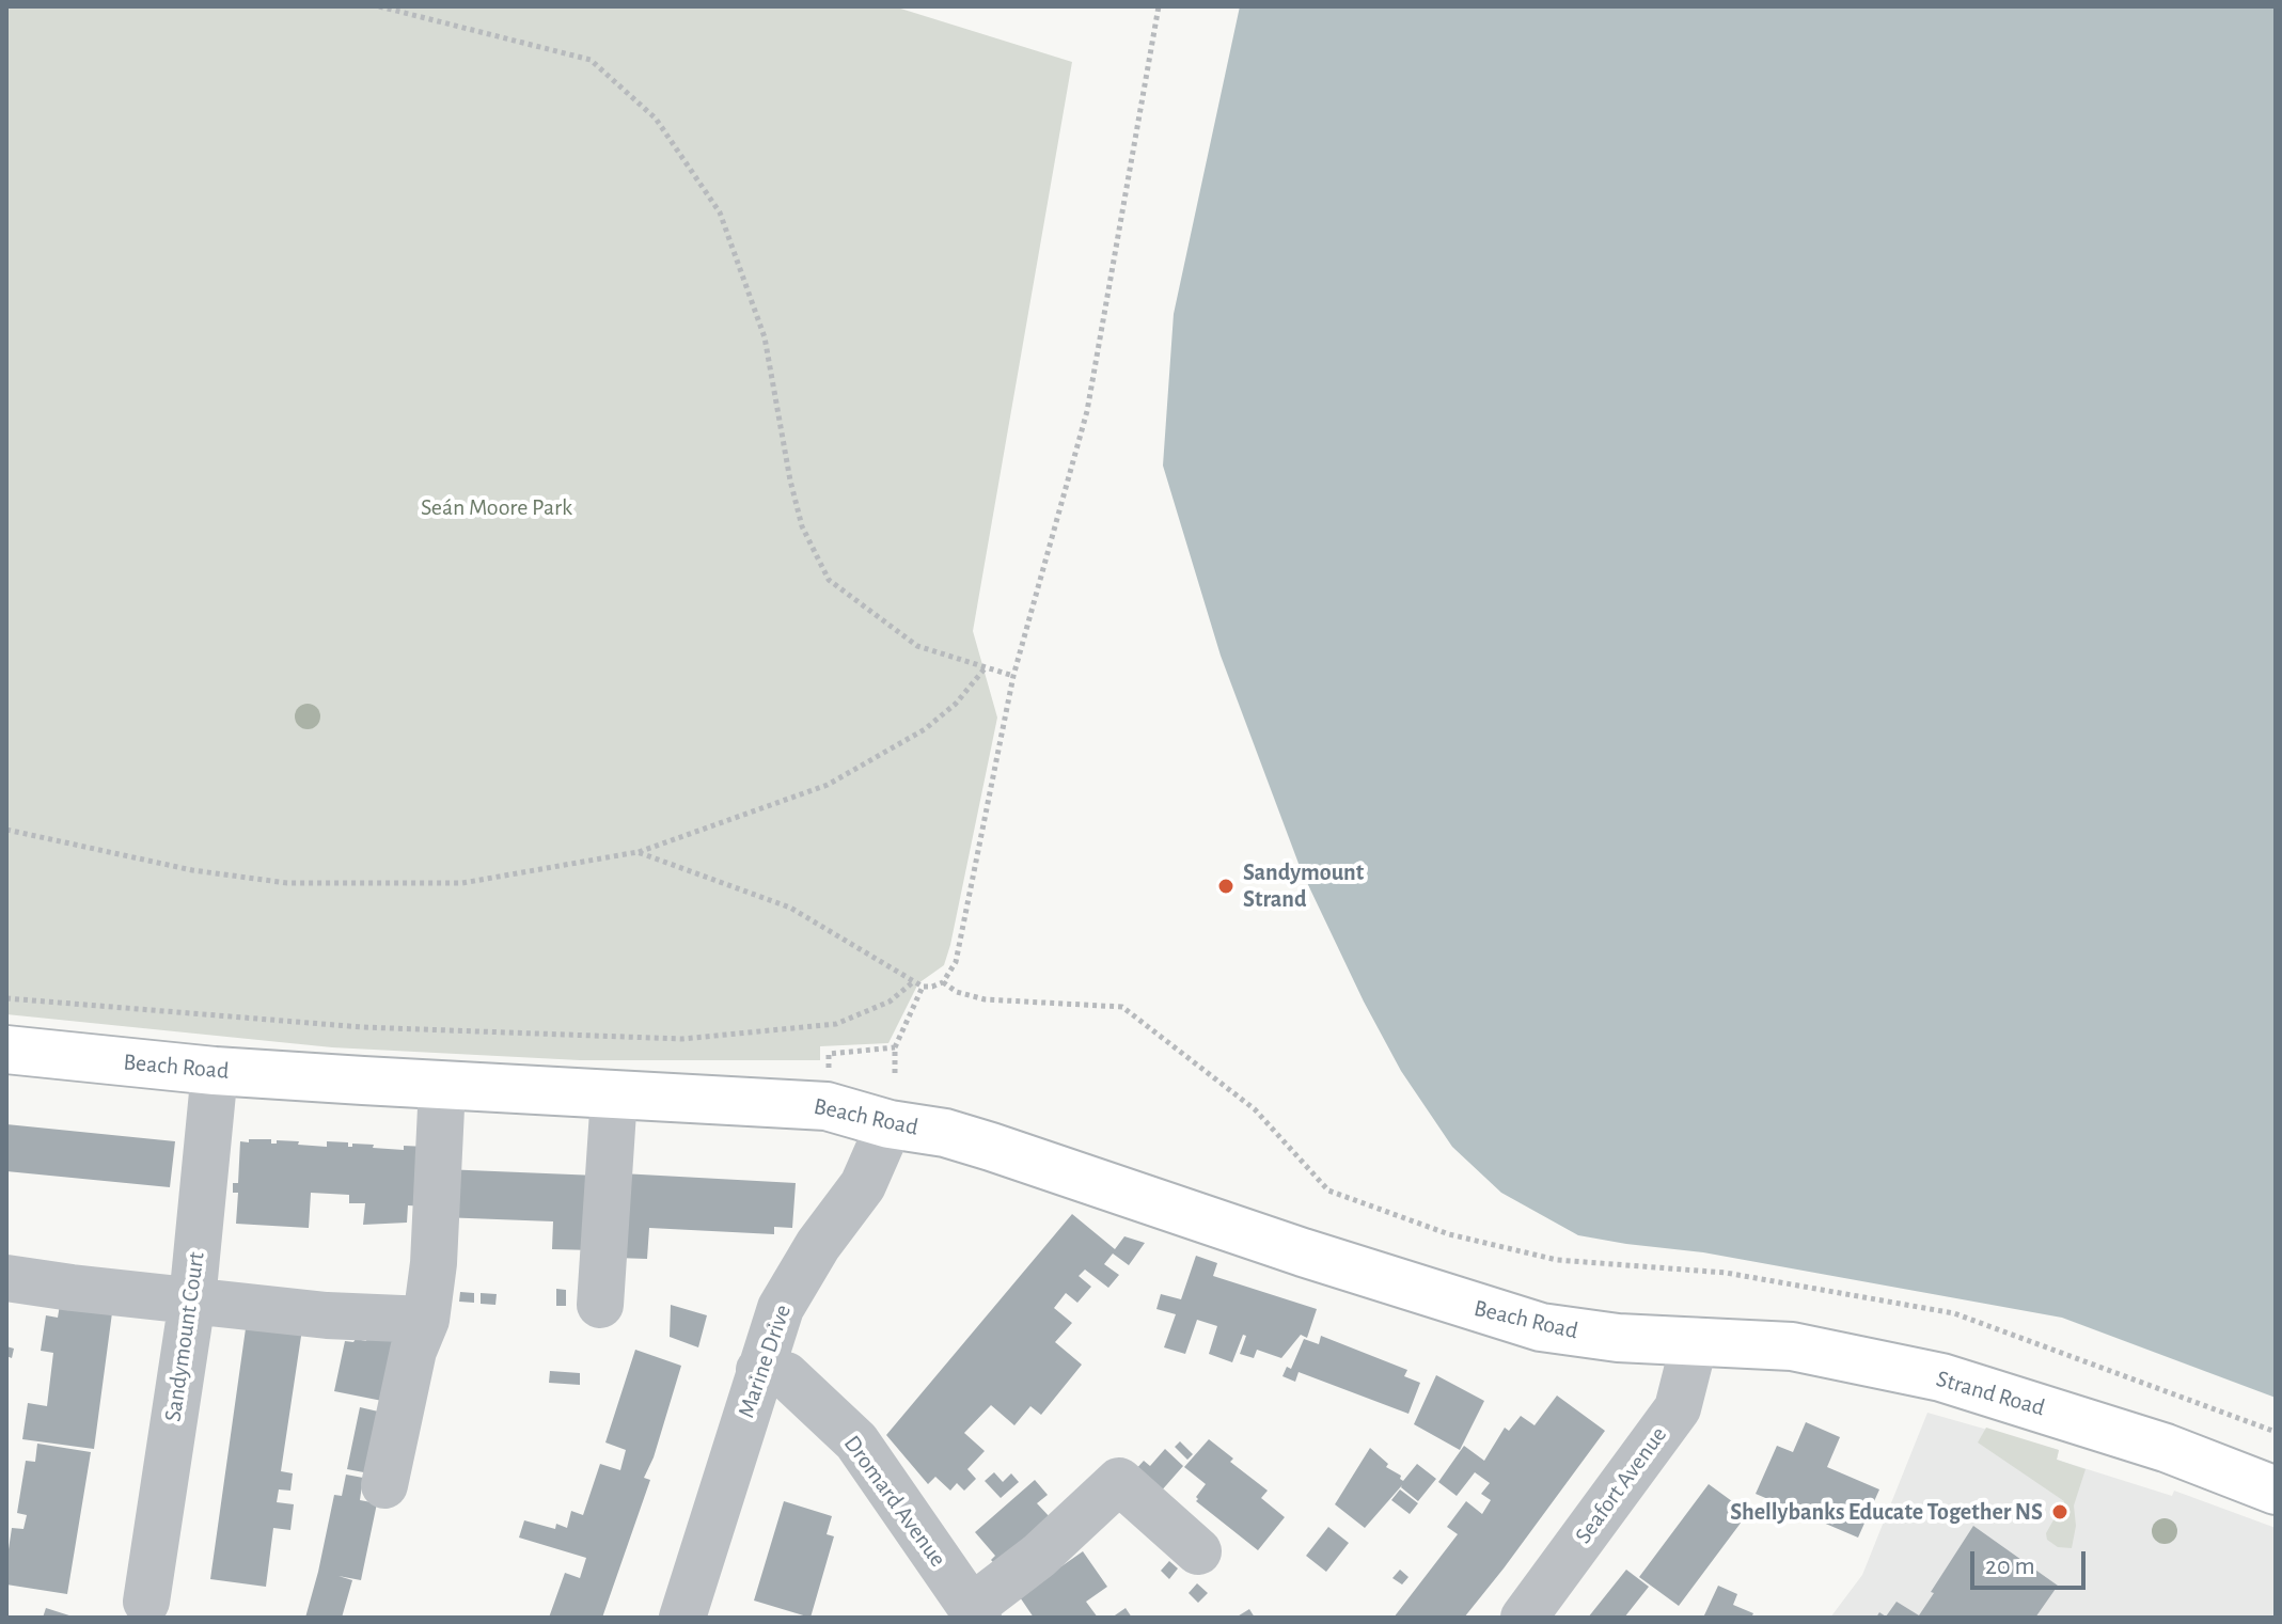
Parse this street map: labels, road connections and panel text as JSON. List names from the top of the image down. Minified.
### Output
{"streets":{"main road":["Beach Road","Strand Road"],"street":["Sandymount Court","Marine Drive","Seafort Avenue","Dromard Avenue"]},"crossings":[["Beach Road","Sandymount Court"],["Beach Road","Marine Drive"],["Beach Road","Strand Road"],["Beach Road","Seafort Avenue"],["Marine Drive","Dromard Avenue"],["Strand Road","Seafort Avenue"]],"parks":["Seán Moore Park"],"places":["Sandymount Strand","Shellybanks Educate Together NS"],"scale_bar":"20 m"}
